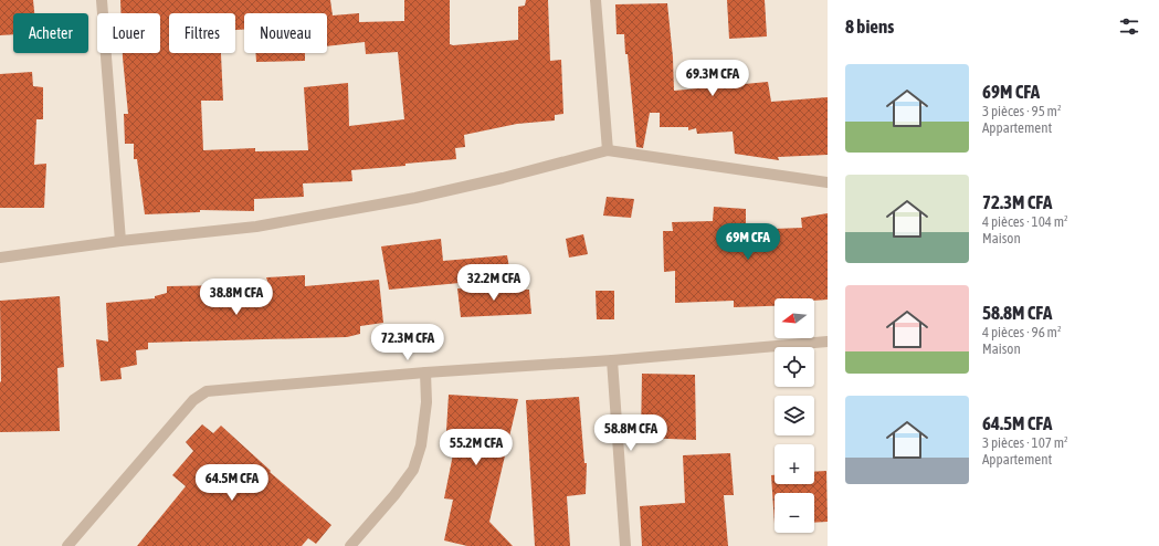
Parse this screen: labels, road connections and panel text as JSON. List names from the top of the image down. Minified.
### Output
{"north":"left","page":{"heading":"8 biens","chip":["Acheter","Louer","Filtres","Nouveau"],"list":[{"name":"69M CFA","note":"3 pièces · 95 m² · Appartement"},{"name":"72.3M CFA","note":"4 pièces · 104 m² · Maison"},{"name":"58.8M CFA","note":"4 pièces · 96 m² · Maison"},{"name":"64.5M CFA","note":"3 pièces · 107 m² · Appartement"}],"price":["69.3M CFA","69M CFA","32.2M CFA","38.8M CFA","72.3M CFA","58.8M CFA","55.2M CFA","64.5M CFA"],"map_buttons":["+","−"]}}
